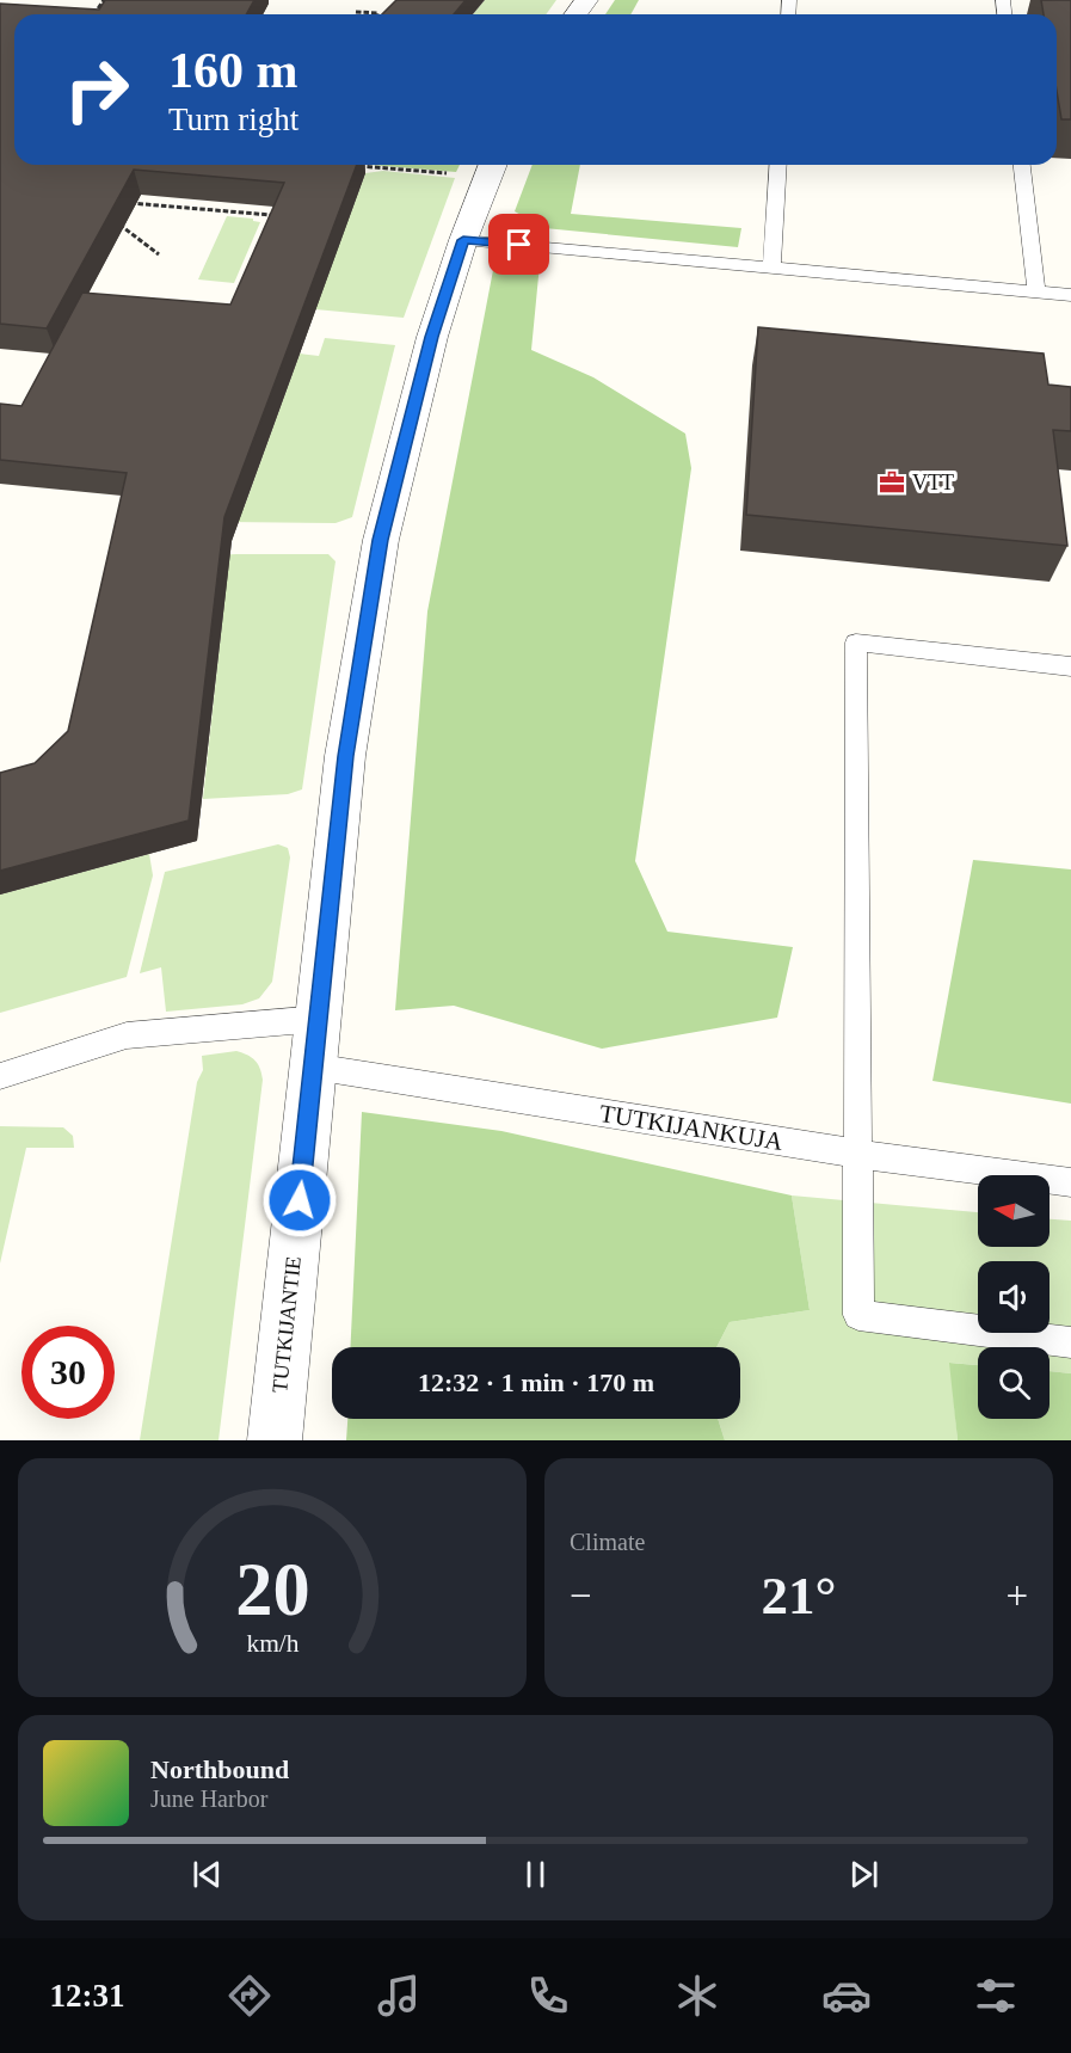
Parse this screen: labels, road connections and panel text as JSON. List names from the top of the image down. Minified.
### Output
{"streets":{"street":["TUTKIJANTIE"],"lane":["TUTKIJANKUJA"]},"crossings":[["TUTKIJANKUJA","TUTKIJANTIE"]],"places":{"office":["VTT"]},"north":"left","page":{"turn":["160 m","Turn right"],"limit":"30","trip":"12:32 · 1 min · 170 m","tile":"Climate","heat":["−","21°","+"],"song":["Northbound","June Harbor"],"tabs":"12:31","gauge":["20","km/h"]}}
